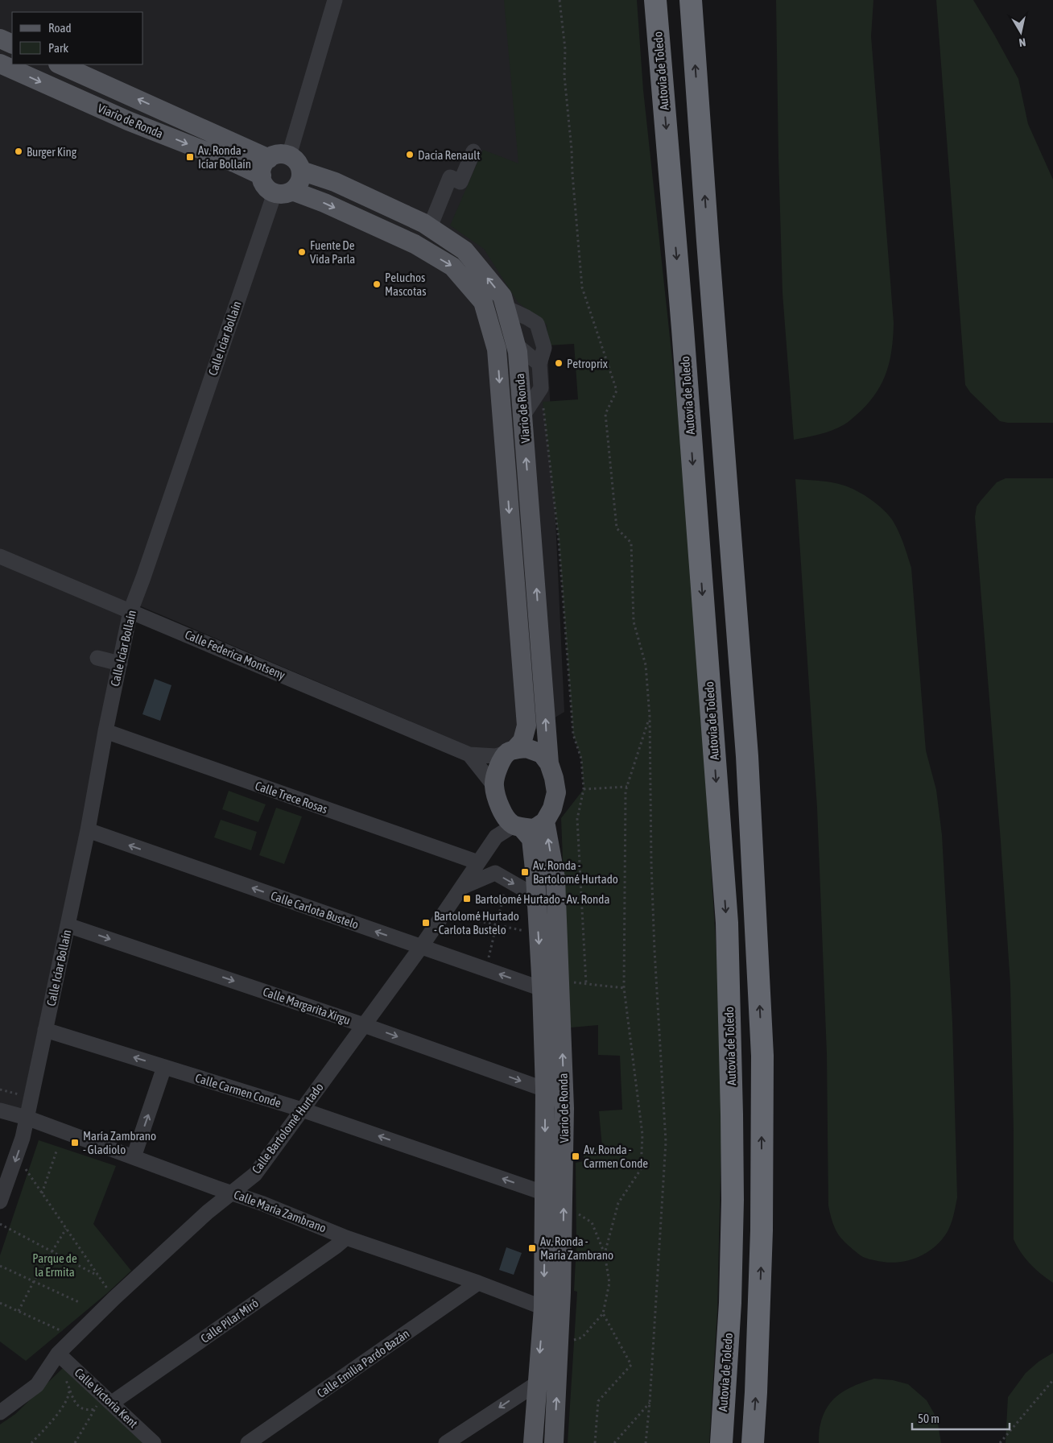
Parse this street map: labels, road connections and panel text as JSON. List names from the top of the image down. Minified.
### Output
{"streets":{"highway":["Autovía de Toledo"],"main road":["Viario de Ronda"],"street":["Calle Icíar Bollaín","Calle Federica Montseny","Calle Trece Rosas","Calle Carlota Bustelo","Calle Margarita Xirgu","Calle Carmen Conde","Calle Bartolomé Hurtado","Calle María Zambrano","Calle Pilar Miró","Calle Emilia Pardo Bazán","Calle Victoria Kent"]},"crossings":[["Viario de Ronda","Calle Icíar Bollaín"],["Viario de Ronda","Calle Federica Montseny"],["Viario de Ronda","Calle Carlota Bustelo"],["Viario de Ronda","Calle Margarita Xirgu"],["Viario de Ronda","Calle Carmen Conde"],["Viario de Ronda","Calle Bartolomé Hurtado"],["Viario de Ronda","Calle María Zambrano"],["Calle Icíar Bollaín","Calle Federica Montseny"],["Calle Icíar Bollaín","Calle Trece Rosas"],["Calle Icíar Bollaín","Calle Carlota Bustelo"],["Calle Icíar Bollaín","Calle Margarita Xirgu"],["Calle Icíar Bollaín","Calle Carmen Conde"],["Calle Icíar Bollaín","Calle María Zambrano"],["Calle Federica Montseny","Calle Bartolomé Hurtado"],["Calle Trece Rosas","Calle Bartolomé Hurtado"],["Calle Carlota Bustelo","Calle Bartolomé Hurtado"],["Calle Margarita Xirgu","Calle Bartolomé Hurtado"],["Calle Carmen Conde","Calle Bartolomé Hurtado"],["Calle Bartolomé Hurtado","Calle María Zambrano"],["Calle Bartolomé Hurtado","Calle Victoria Kent"],["Calle María Zambrano","Calle Pilar Miró"],["Calle María Zambrano","Calle Emilia Pardo Bazán"],["Calle Pilar Miró","Calle Victoria Kent"]],"one_way":["Calle Carlota Bustelo","Calle Margarita Xirgu","Calle Carmen Conde"],"parks":["Parque de la Ermita"],"places":{"other":["Burger King","Dacia Renault","Fuente De Vida Parla","Peluchos Mascotas","Petroprix"],"transit":["Av. Ronda - Icíar Bollaín","Av. Ronda - Bartolomé Hurtado","Bartolomé Hurtado - Av. Ronda","Bartolomé Hurtado - Carlota Bustelo","María Zambrano - Gladiolo","Av. Ronda - Carmen Conde","Av. Ronda - María Zambrano"]},"legend":["Road","Park"],"scale_bar":"50 m","north":"bottom"}
